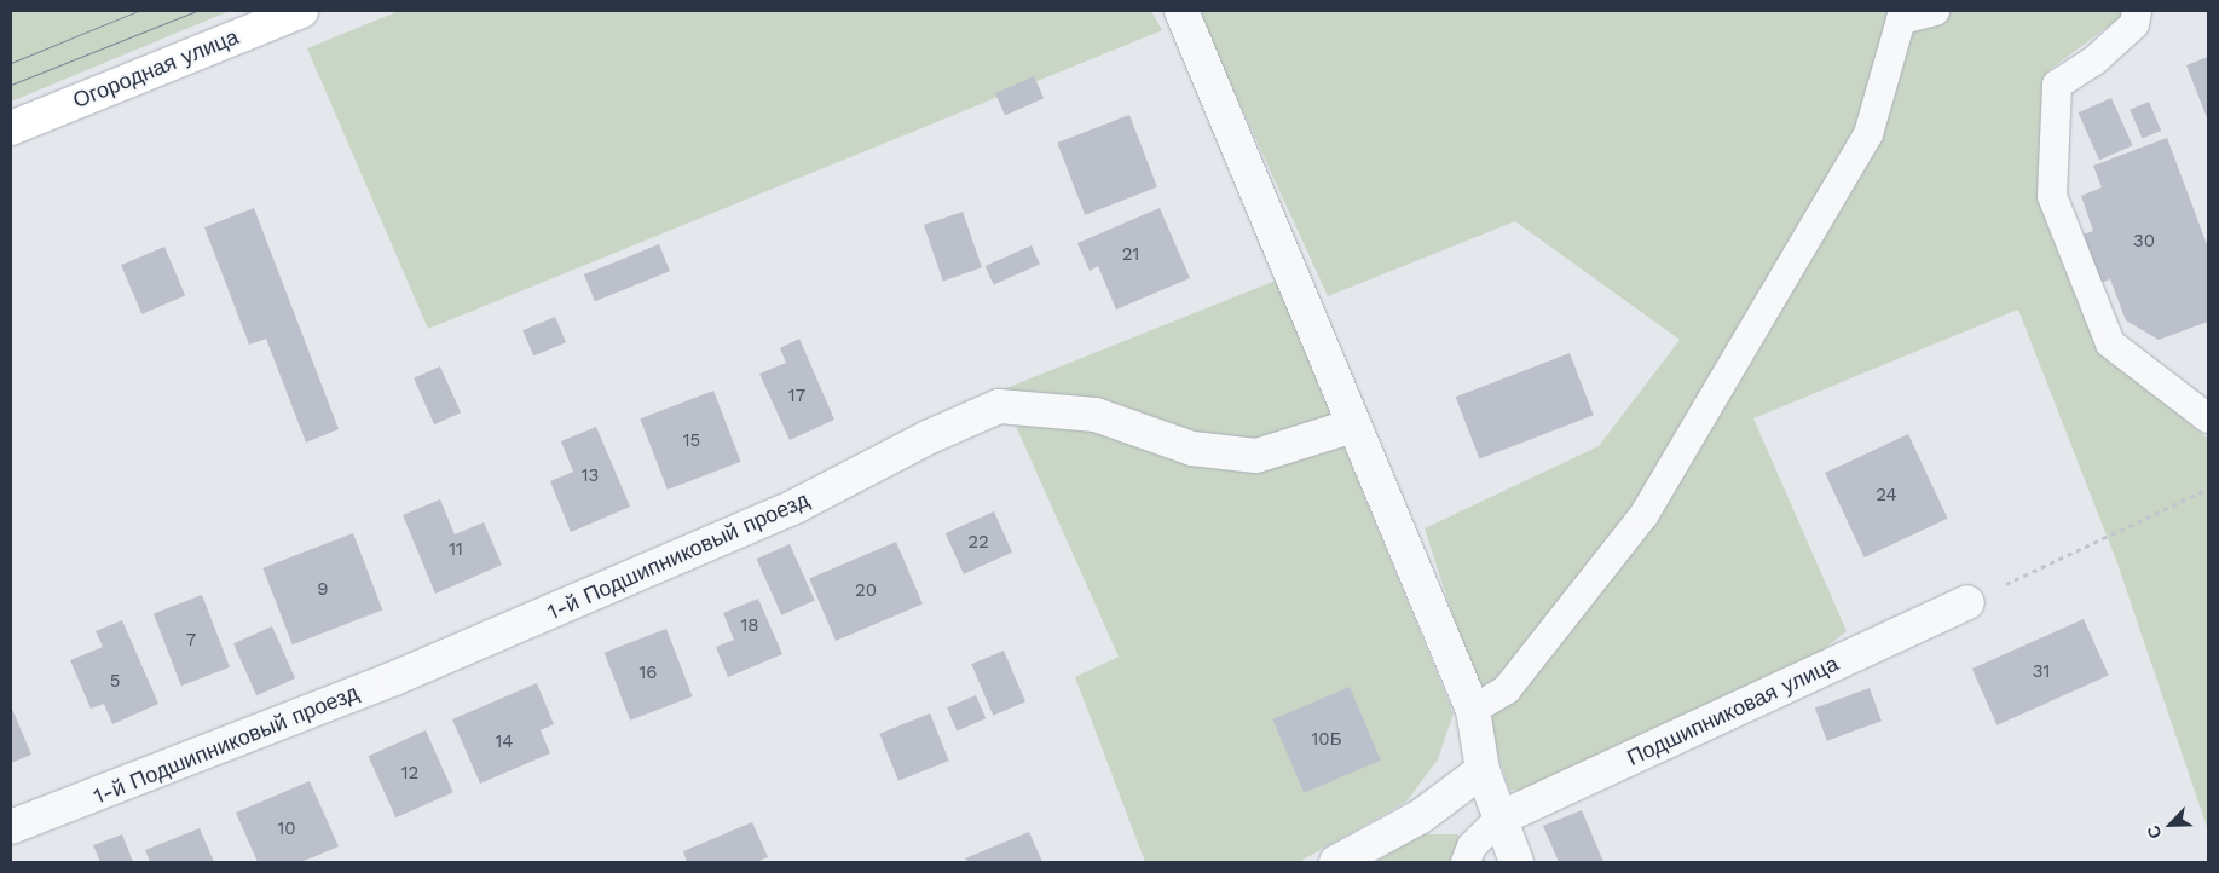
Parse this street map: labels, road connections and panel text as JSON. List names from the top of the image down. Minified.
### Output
{"streets":{"street":["Огородная улица","1-й Подшипниковый проезд","Подшипниковая улица"]},"house_numbers":["30","21","17","15","13","24","22","11","9","20","18","7","31","16","5","10Б","14","12","10"],"north":"bottom left"}
